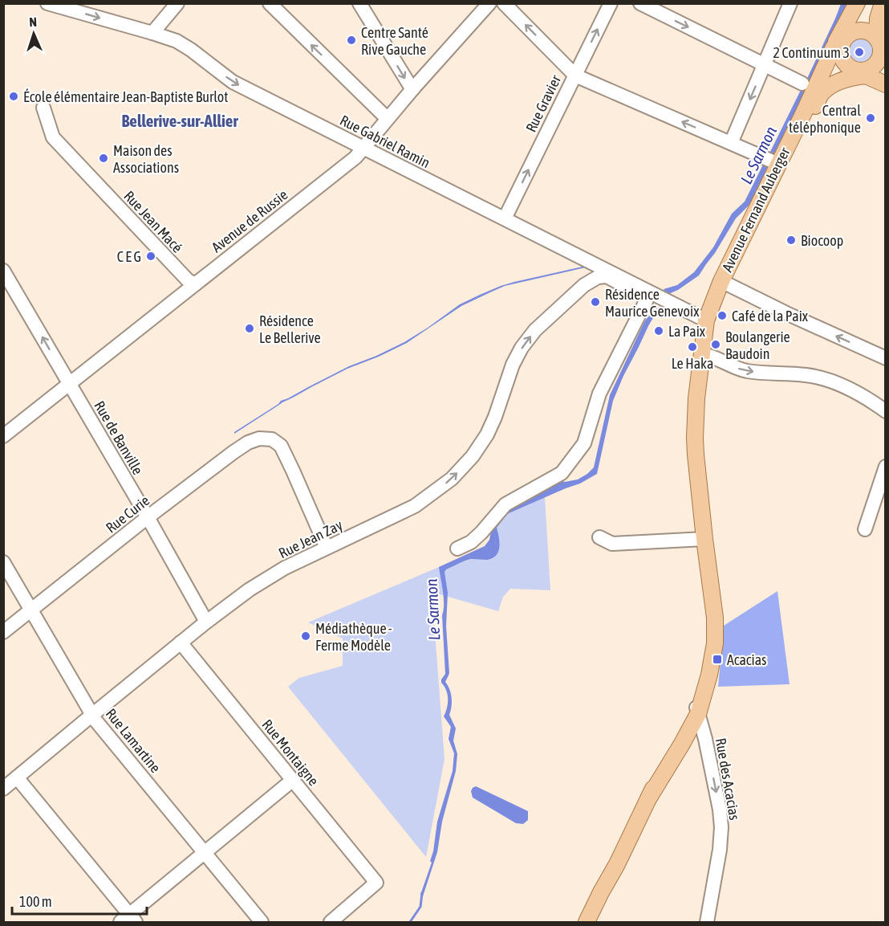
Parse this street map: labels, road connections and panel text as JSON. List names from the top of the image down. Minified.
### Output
{"streets":{"main road":["Avenue Fernand Auberger"],"street":["Rue Gravier","Rue Gabriel Ramin","Avenue de Russie","Rue Jean Macé","Rue de Banville","Rue Curie","Rue Jean Zay","Rue Lamartine","Rue Montaigne","Rue des Acacias"]},"crossings":[["Rue Gravier","Rue Gabriel Ramin"],["Rue Gabriel Ramin","Avenue Fernand Auberger"],["Rue Gabriel Ramin","Avenue de Russie"],["Rue Gabriel Ramin","Rue Jean Zay"],["Avenue de Russie","Rue Jean Macé"],["Avenue de Russie","Rue de Banville"],["Rue de Banville","Rue Curie"],["Rue de Banville","Rue Jean Zay"],["Rue Curie","Rue Jean Zay"],["Rue Curie","Rue Lamartine"],["Rue Jean Zay","Rue Lamartine"],["Rue Jean Zay","Rue Montaigne"]],"one_way":["Rue Gravier","Rue des Acacias"],"districts":["Bellerive-sur-Allier"],"water":["Le Sarmon"],"places":{"other":["Centre Santé Rive Gauche","2 Continuum 3","École élémentaire Jean-Baptiste Burlot","Central téléphonique","Maison des Associations","Biocoop","C E G","Résidence Maurice Genevoix","Café de la Paix","Résidence Le Bellerive","La Paix","Boulangerie Baudoin","Le Haka","Médiathèque - Ferme Modèle"],"transit":["Acacias"]},"scale_bar":"100 m","north":"top"}
